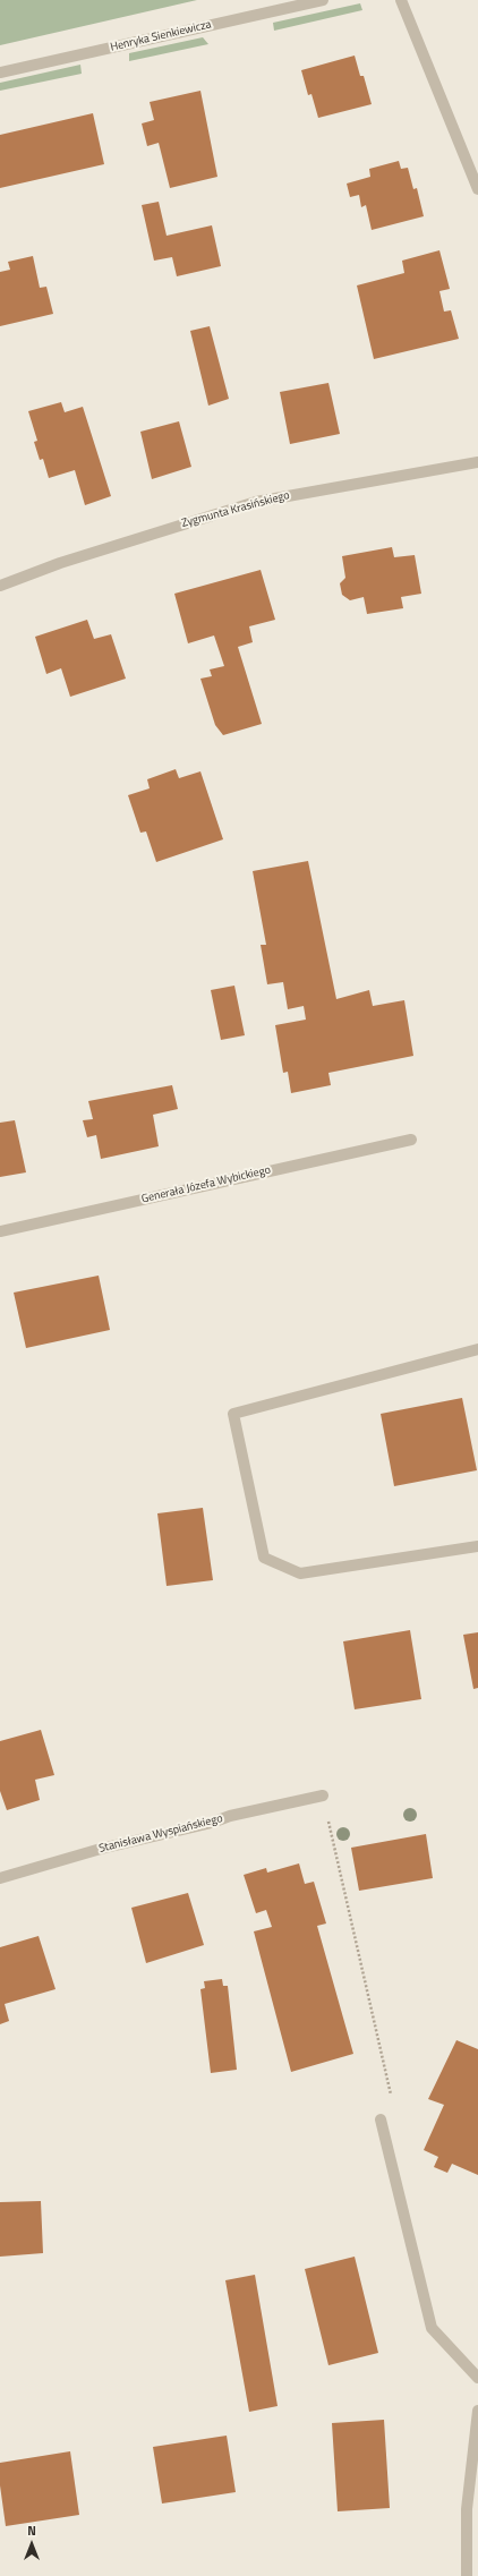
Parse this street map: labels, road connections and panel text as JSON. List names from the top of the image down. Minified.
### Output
{"streets":{"street":["Henryka Sienkiewicza","Zygmunta Krasińskiego","Generała Józefa Wybickiego","Stanisława Wyspiańskiego"]},"north":"top"}
